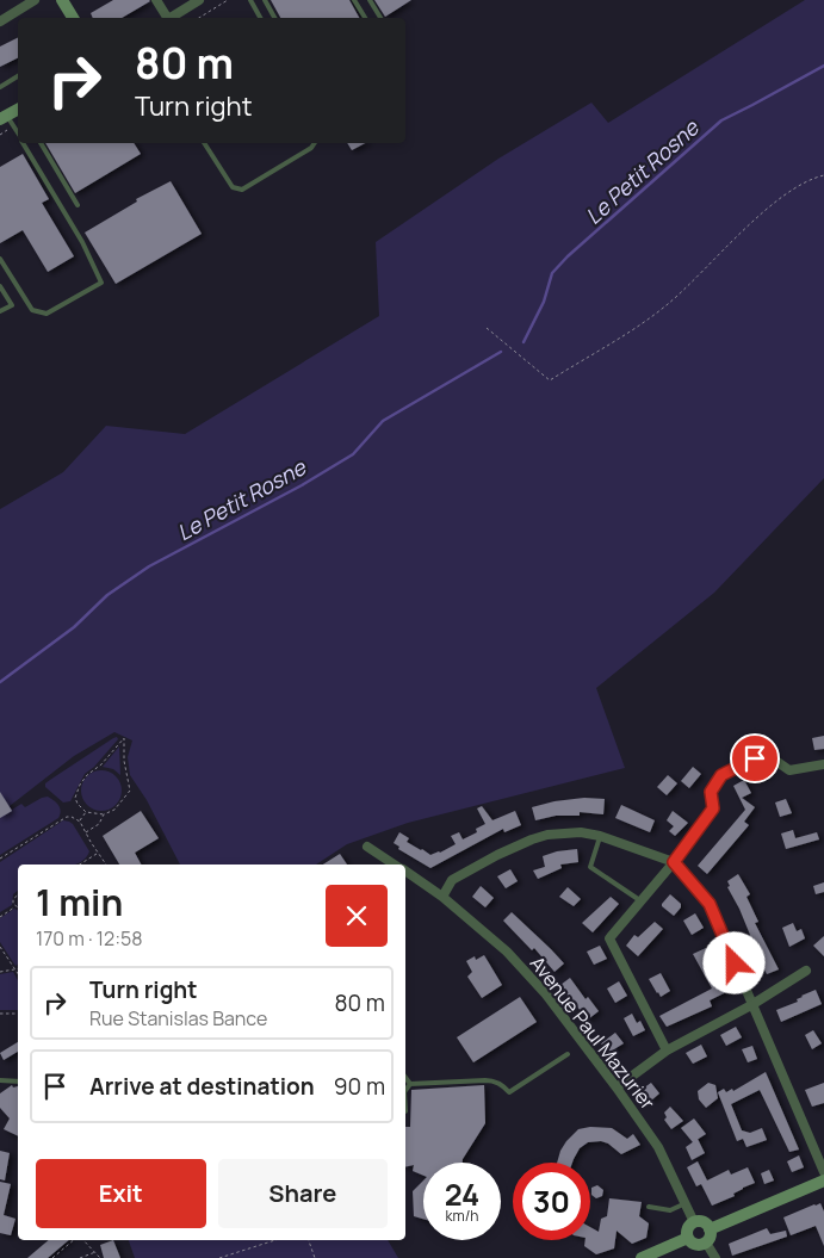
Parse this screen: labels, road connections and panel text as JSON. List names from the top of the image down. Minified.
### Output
{"streets":{"street":["Avenue Paul Mazurier"]},"water":["Le Petit Rosne"],"page":{"turn":["80 m","Turn right"],"heading":["1 min","170 m · 12:58"],"list":[{"name":"Turn right","note":"Rue Stanislas Bance","value":"80 m"},{"name":"Arrive at destination","value":"90 m"}],"buttons":["Exit","Share"],"speed":"24 km/h","limit":"30"}}
